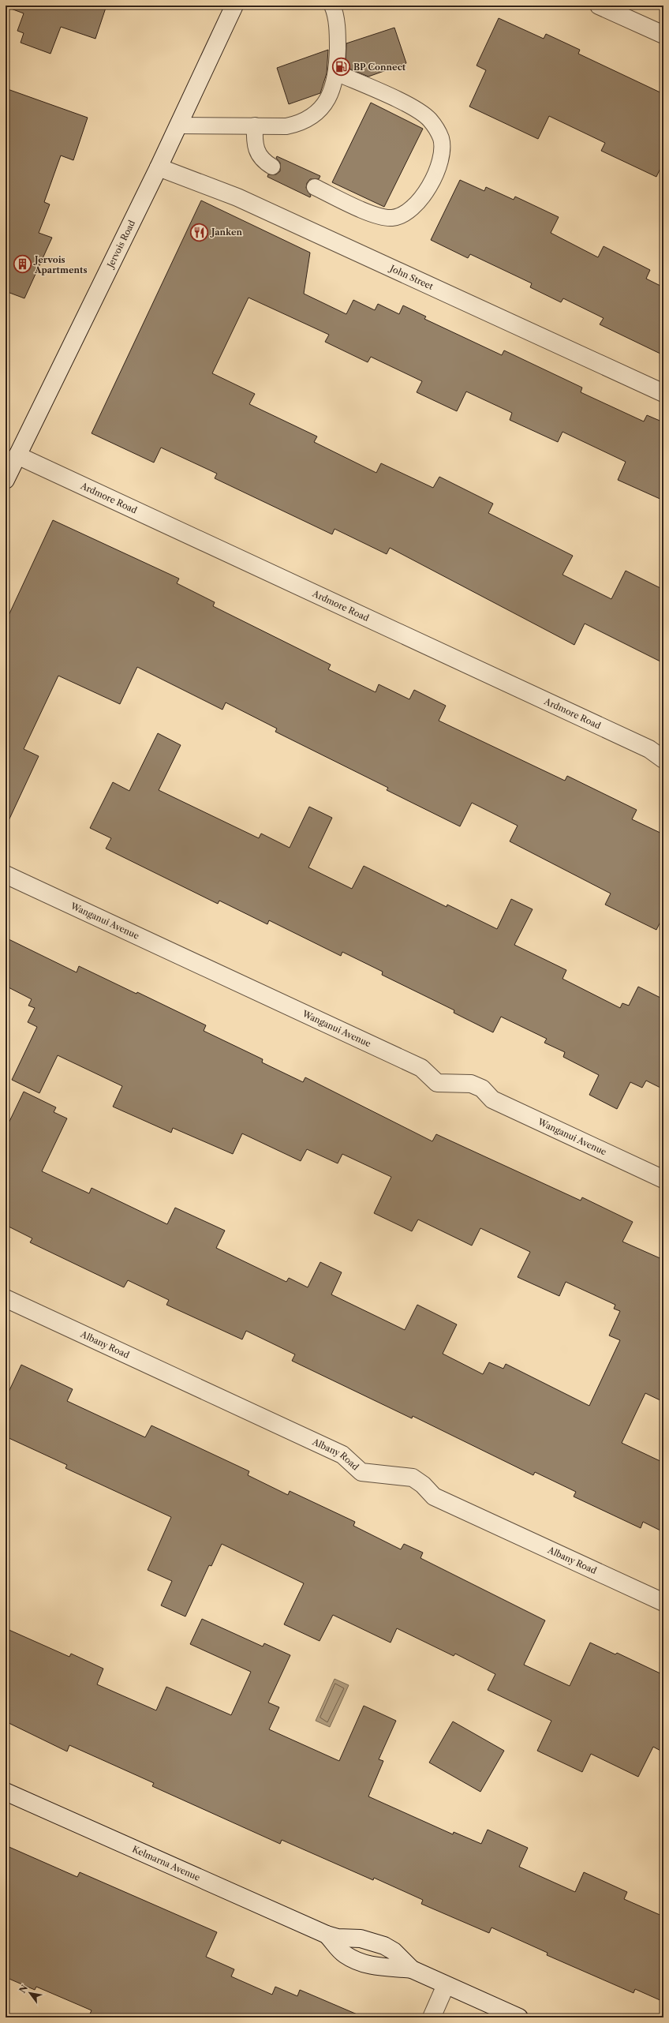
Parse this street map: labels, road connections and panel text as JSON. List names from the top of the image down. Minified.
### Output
{"streets":{"street":["Jervois Road","John Street","Ardmore Road","Wanganui Avenue","Albany Road","Kelmarna Avenue"]},"crossings":[["Jervois Road","John Street"],["Jervois Road","Ardmore Road"]],"places":{"fuel station":["BP Connect"],"restaurant":["Janken"],"building":["Jervois Apartments"]},"north":"top left"}
